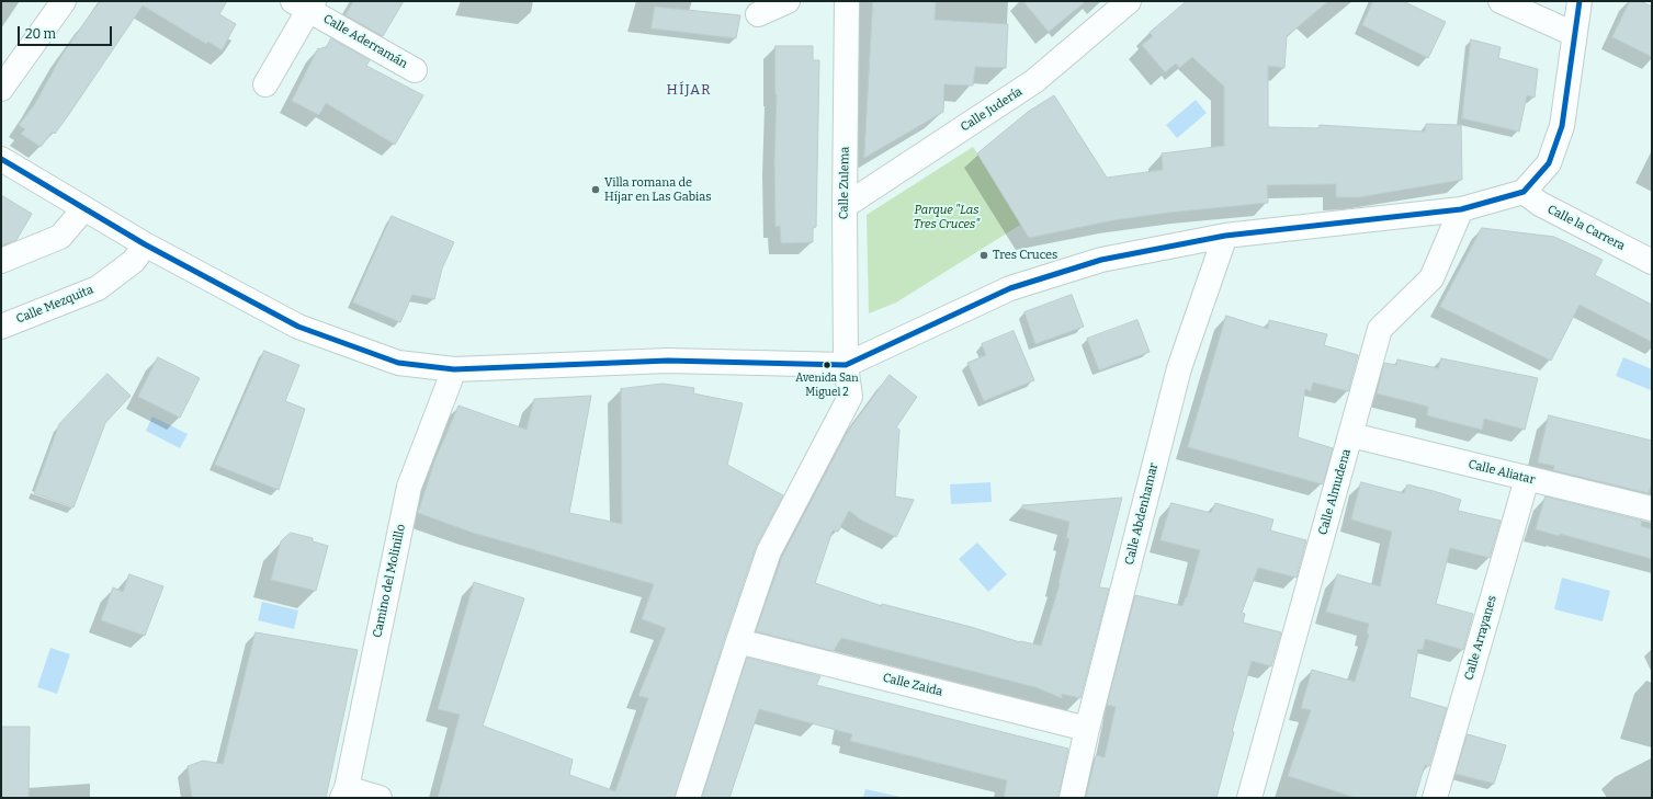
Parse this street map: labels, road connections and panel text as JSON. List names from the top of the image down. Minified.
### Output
{"streets":{"street":["Calle Aderramán","Calle Judería","Calle Zulema","Calle la Carrera","Calle Mezquita","Calle Aliatar","Calle Almudena","Calle Abdenhamar","Camino del Molinillo","Calle Arrayanes","Calle Zaida"]},"crossings":[["Calle Judería","Calle Zulema"],["Calle Zulema","Calle Zaida"],["Calle Aliatar","Calle Almudena"],["Calle Aliatar","Calle Arrayanes"],["Calle Abdenhamar","Calle Zaida"]],"districts":["HÍJAR"],"parks":["Parque \"Las Tres Cruces\""],"places":["Villa romana de Híjar en Las Gabias","Tres Cruces","Avenida San Miguel 2"],"scale_bar":"20 m"}
